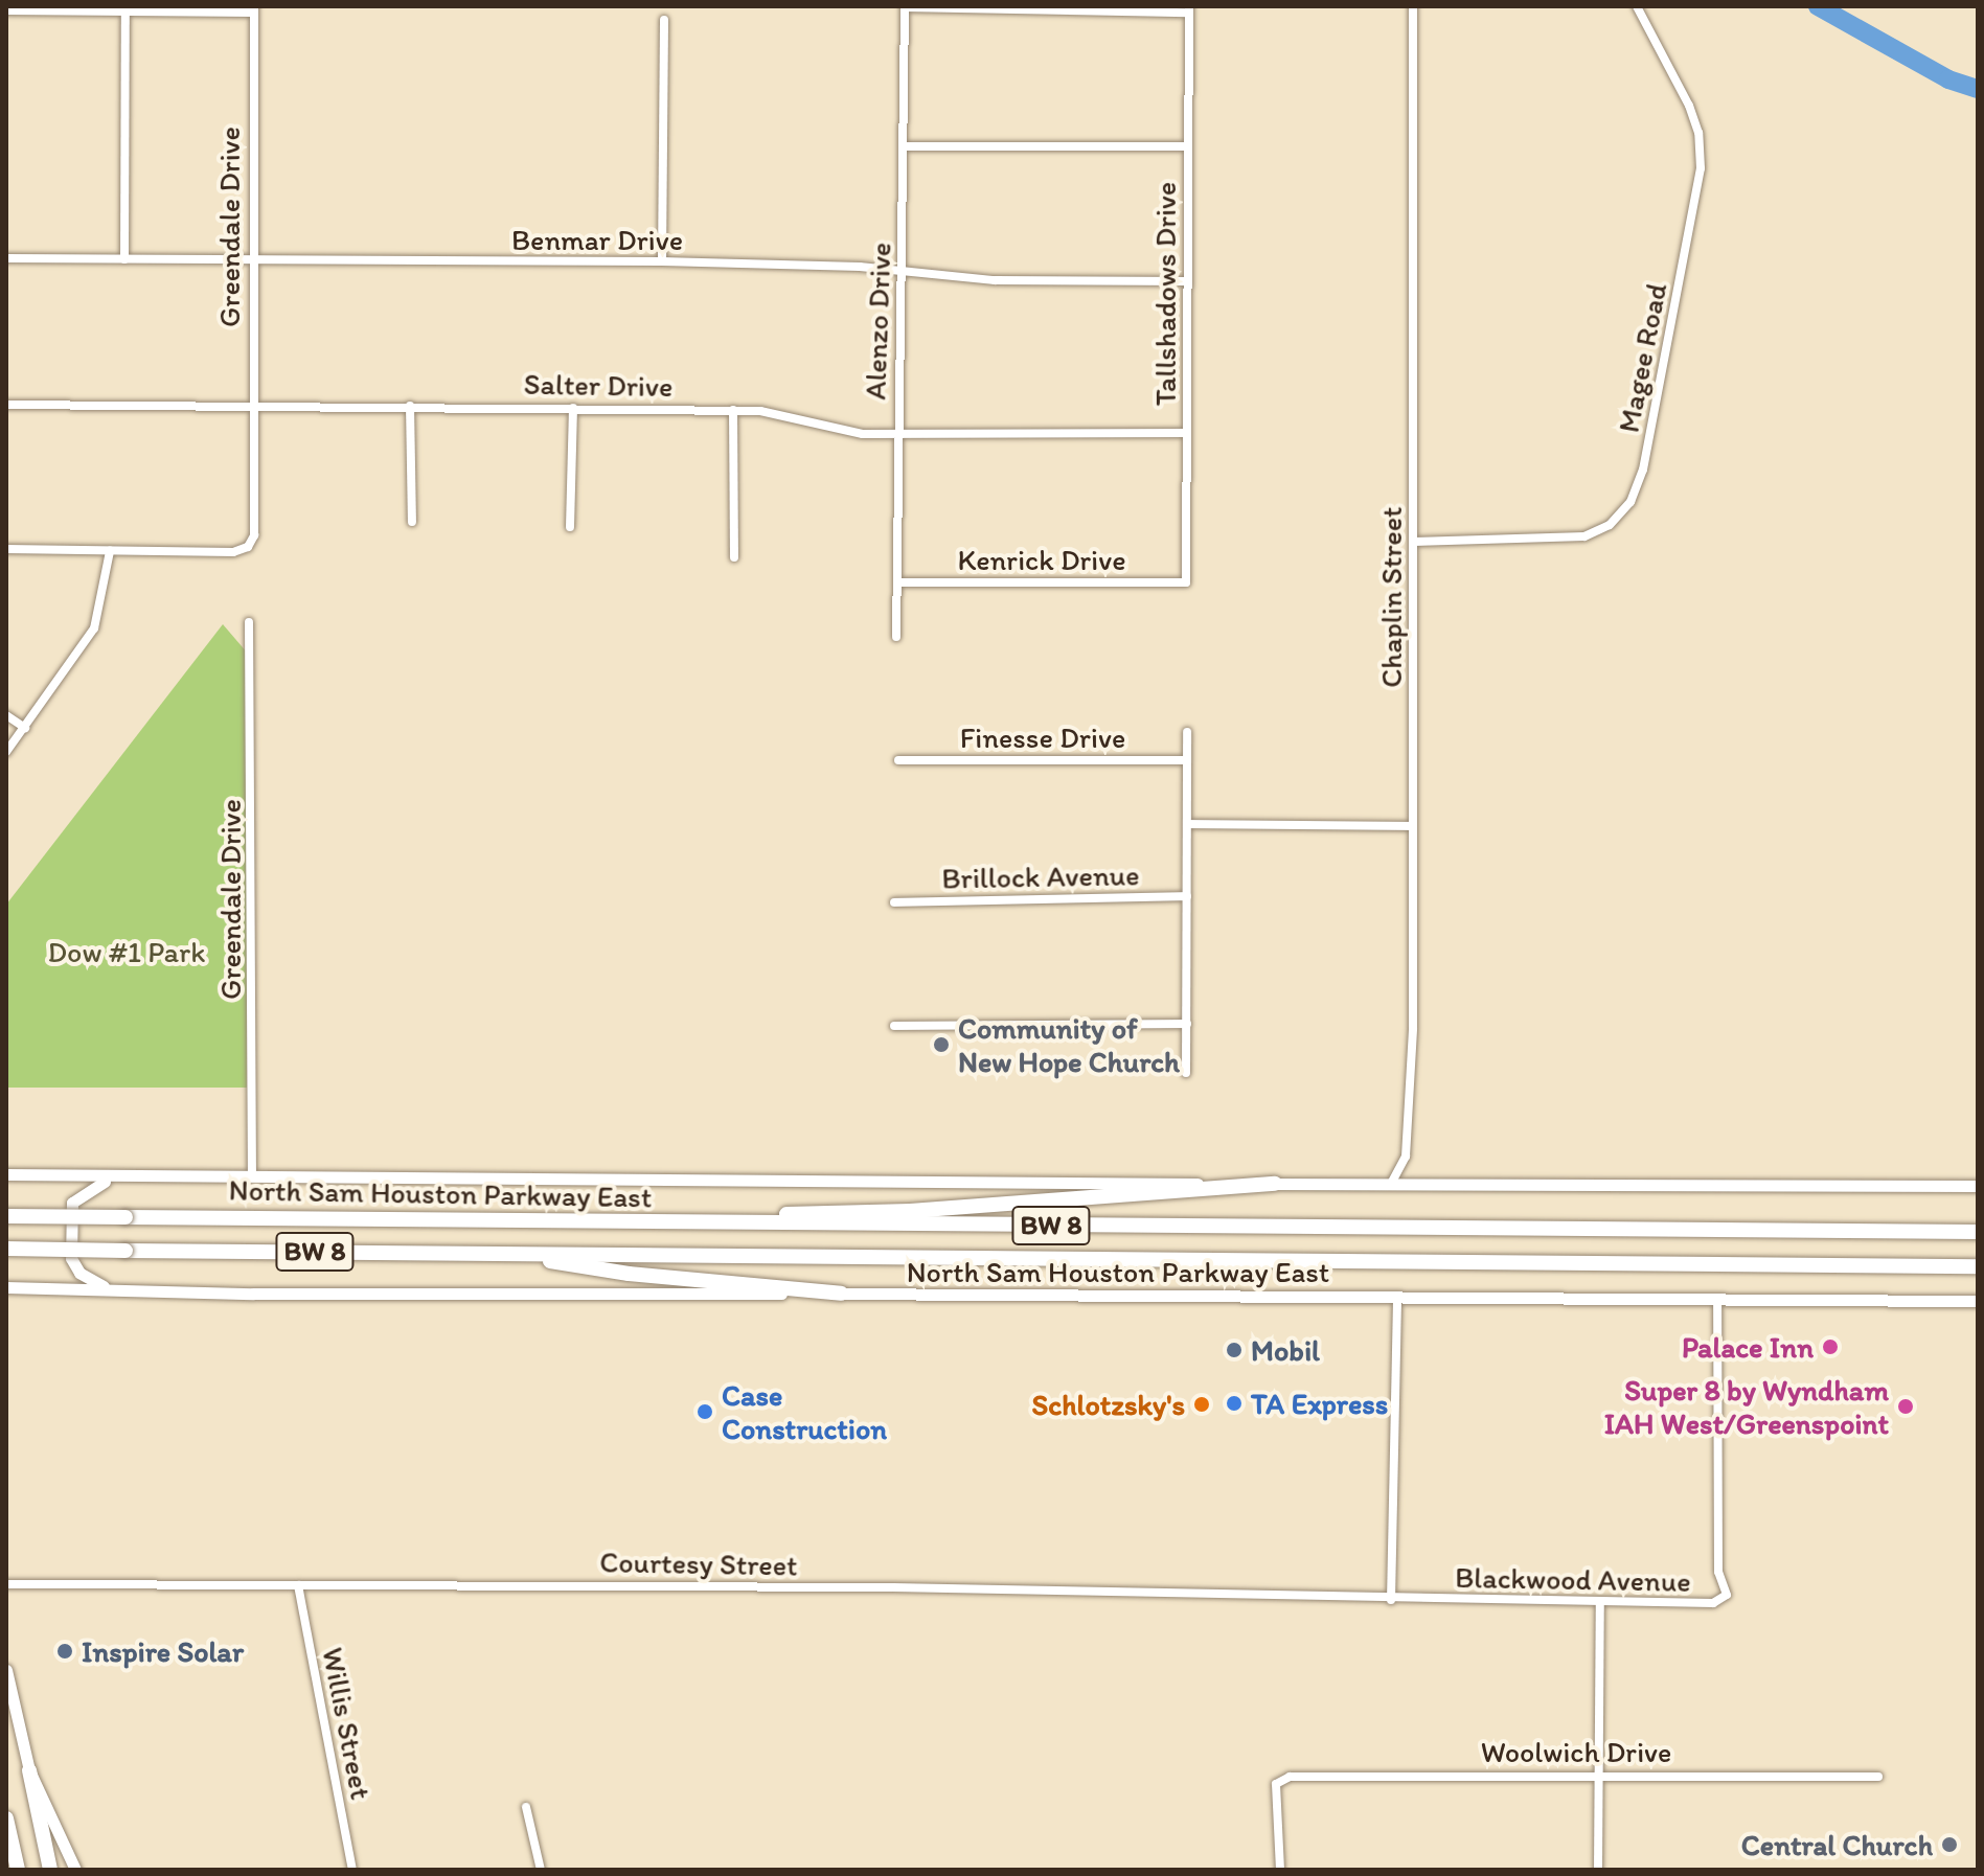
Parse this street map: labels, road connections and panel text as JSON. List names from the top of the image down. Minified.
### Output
{"streets":{"highway":["North Sam Houston Parkway East","BW 8"],"street":["Greendale Drive","Benmar Drive","Tallshadows Drive","Alenzo Drive","Magee Road","Salter Drive","Kenrick Drive","Chaplin Street","Finesse Drive","Brillock Avenue","Courtesy Street","Blackwood Avenue","Willis Street","Woolwich Drive"]},"crossings":[["Greendale Drive","Benmar Drive"],["Greendale Drive","Salter Drive"],["Greendale Drive","North Sam Houston Parkway East"],["Benmar Drive","Tallshadows Drive"],["Benmar Drive","Alenzo Drive"],["Tallshadows Drive","Salter Drive"],["Tallshadows Drive","Kenrick Drive"],["Alenzo Drive","Salter Drive"],["Alenzo Drive","Kenrick Drive"],["Magee Road","Chaplin Street"],["Chaplin Street","North Sam Houston Parkway East"],["North Sam Houston Parkway East","Blackwood Avenue"],["Courtesy Street","Blackwood Avenue"],["Courtesy Street","Willis Street"]],"parks":["Dow #1 Park"],"places":["Community of New Hope Church","Palace Inn","Mobil","TA Express","Schlotzsky's","Super 8 by Wyndham IAH West/Greenspoint","Case Construction","Inspire Solar","Central Church"]}
